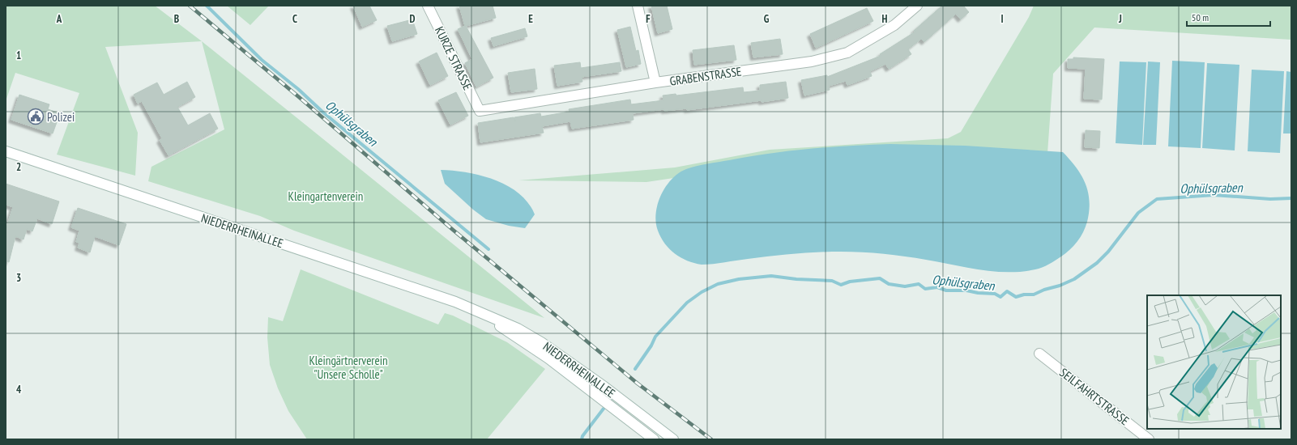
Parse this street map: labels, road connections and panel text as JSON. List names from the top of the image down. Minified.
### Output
{"streets":{"main road":["KURZE STRASSE","GRABENSTRASSE","NIEDERRHEINALLEE","SEILFAHRTSTRASSE"]},"crossings":[["KURZE STRASSE","GRABENSTRASSE"]],"water":["Ophülsgraben"],"parks":["Kleingartenverein","Kleingärtnerverein \"Unsere Scholle\""],"places":{"public building":["Polizei"]},"scale_bar":"50 m","grid":{"columns":["A","B","C","D","E","F","G","H","I","J"],"rows":["1","2","3","4"]}}
